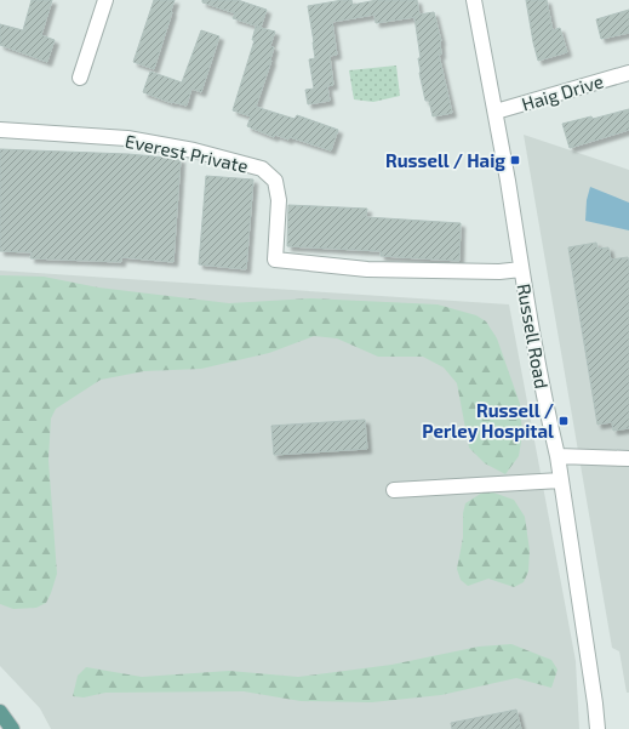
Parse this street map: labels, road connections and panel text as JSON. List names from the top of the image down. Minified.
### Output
{"streets":{"street":["Haig Drive","Everest Private","Russell Road"]},"crossings":[["Haig Drive","Russell Road"],["Everest Private","Russell Road"]],"places":{"transit":["Russell / Haig","Russell / Perley Hospital"]}}
